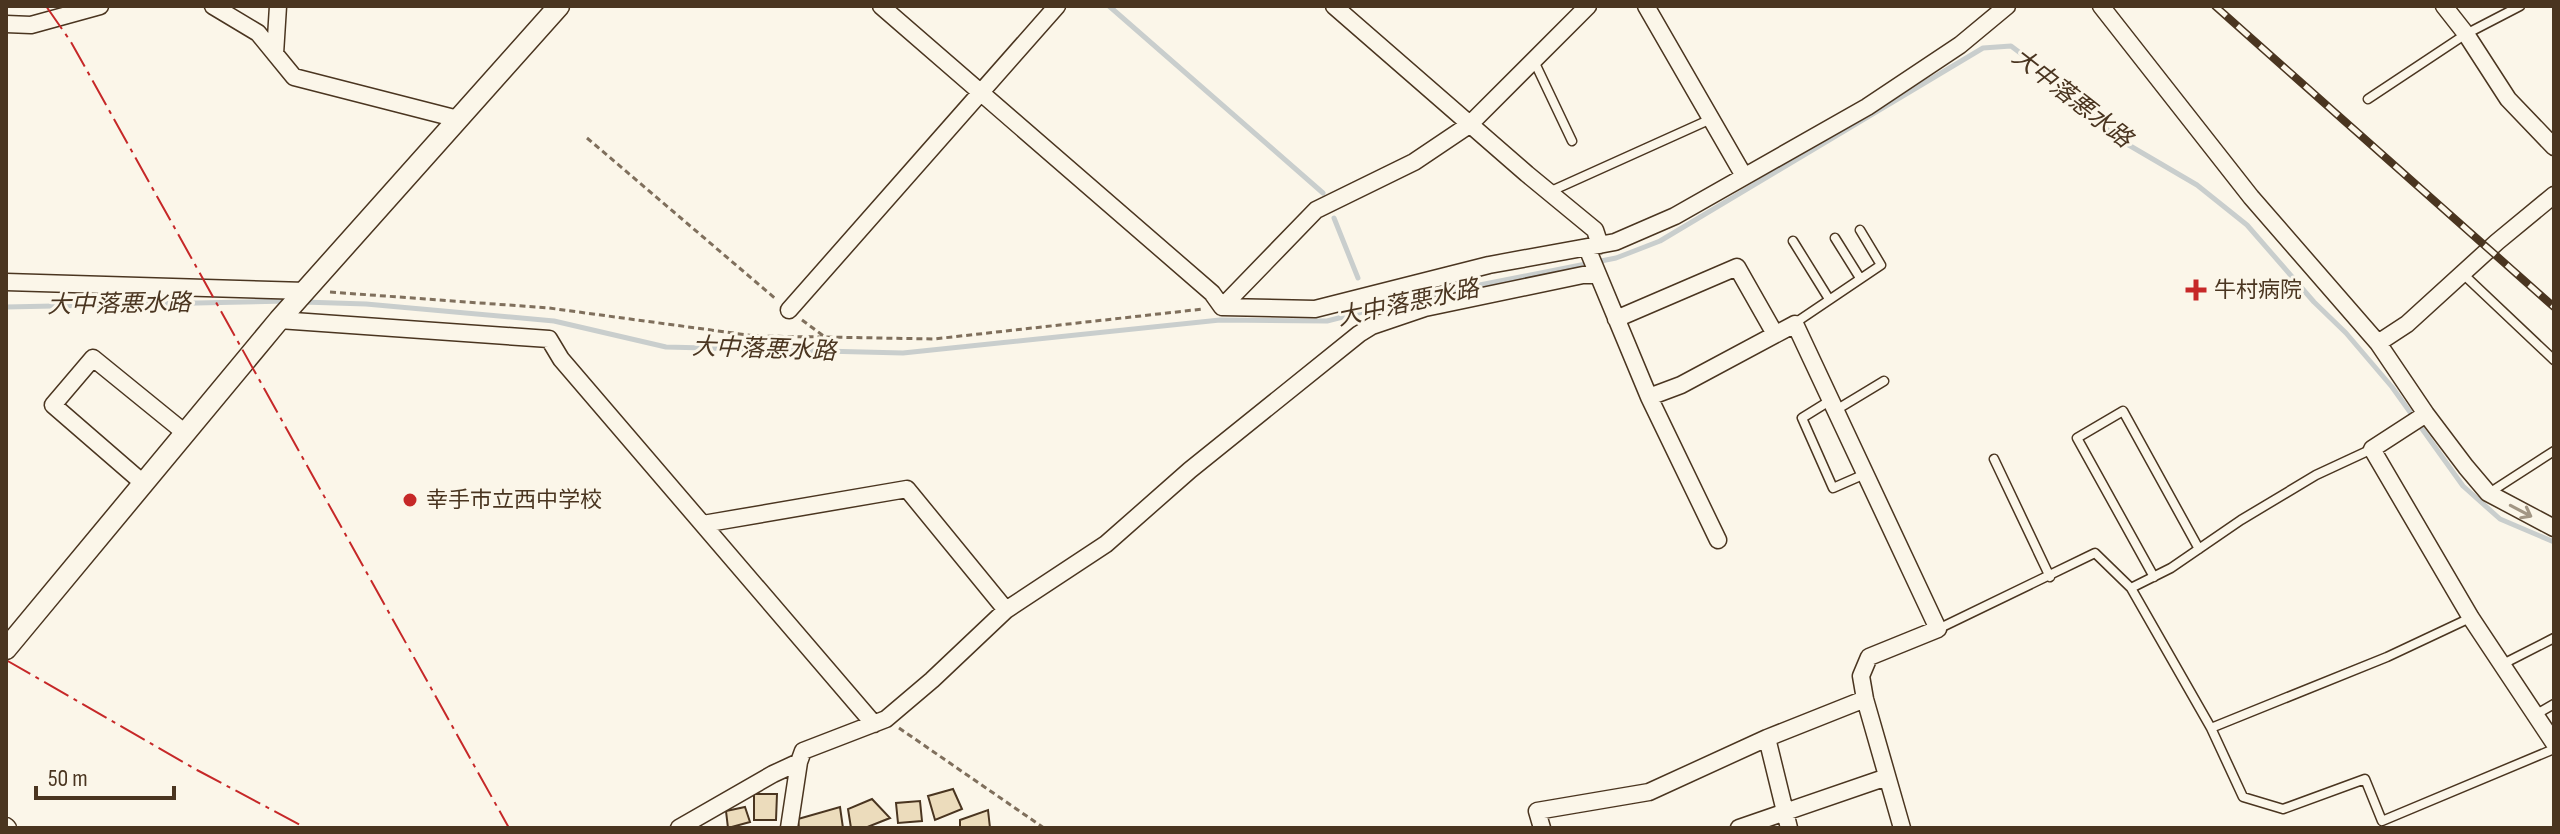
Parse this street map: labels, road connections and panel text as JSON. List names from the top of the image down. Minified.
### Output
{"water":["大中落悪水路"],"places":{"health":["牛村病院"],"other":["幸手市立西中学校"]},"scale_bar":"50 m"}
